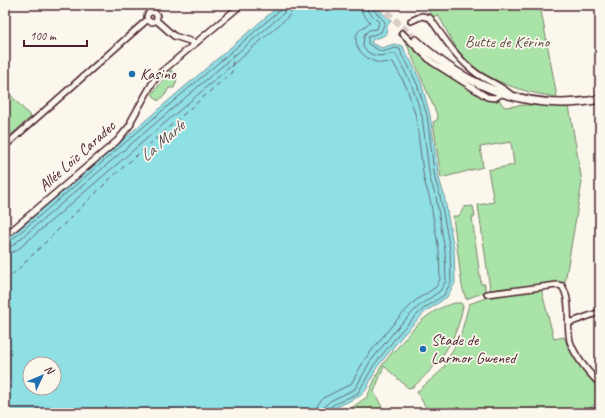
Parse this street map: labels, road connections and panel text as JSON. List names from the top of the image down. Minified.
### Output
{"streets":{"street":["Allée Loïc Caradec"]},"water":["La Marle"],"parks":["Butte de Kérino"],"places":["Kasino","Stade de Larmor Gwened"],"scale_bar":"100 m","north":"top right"}
